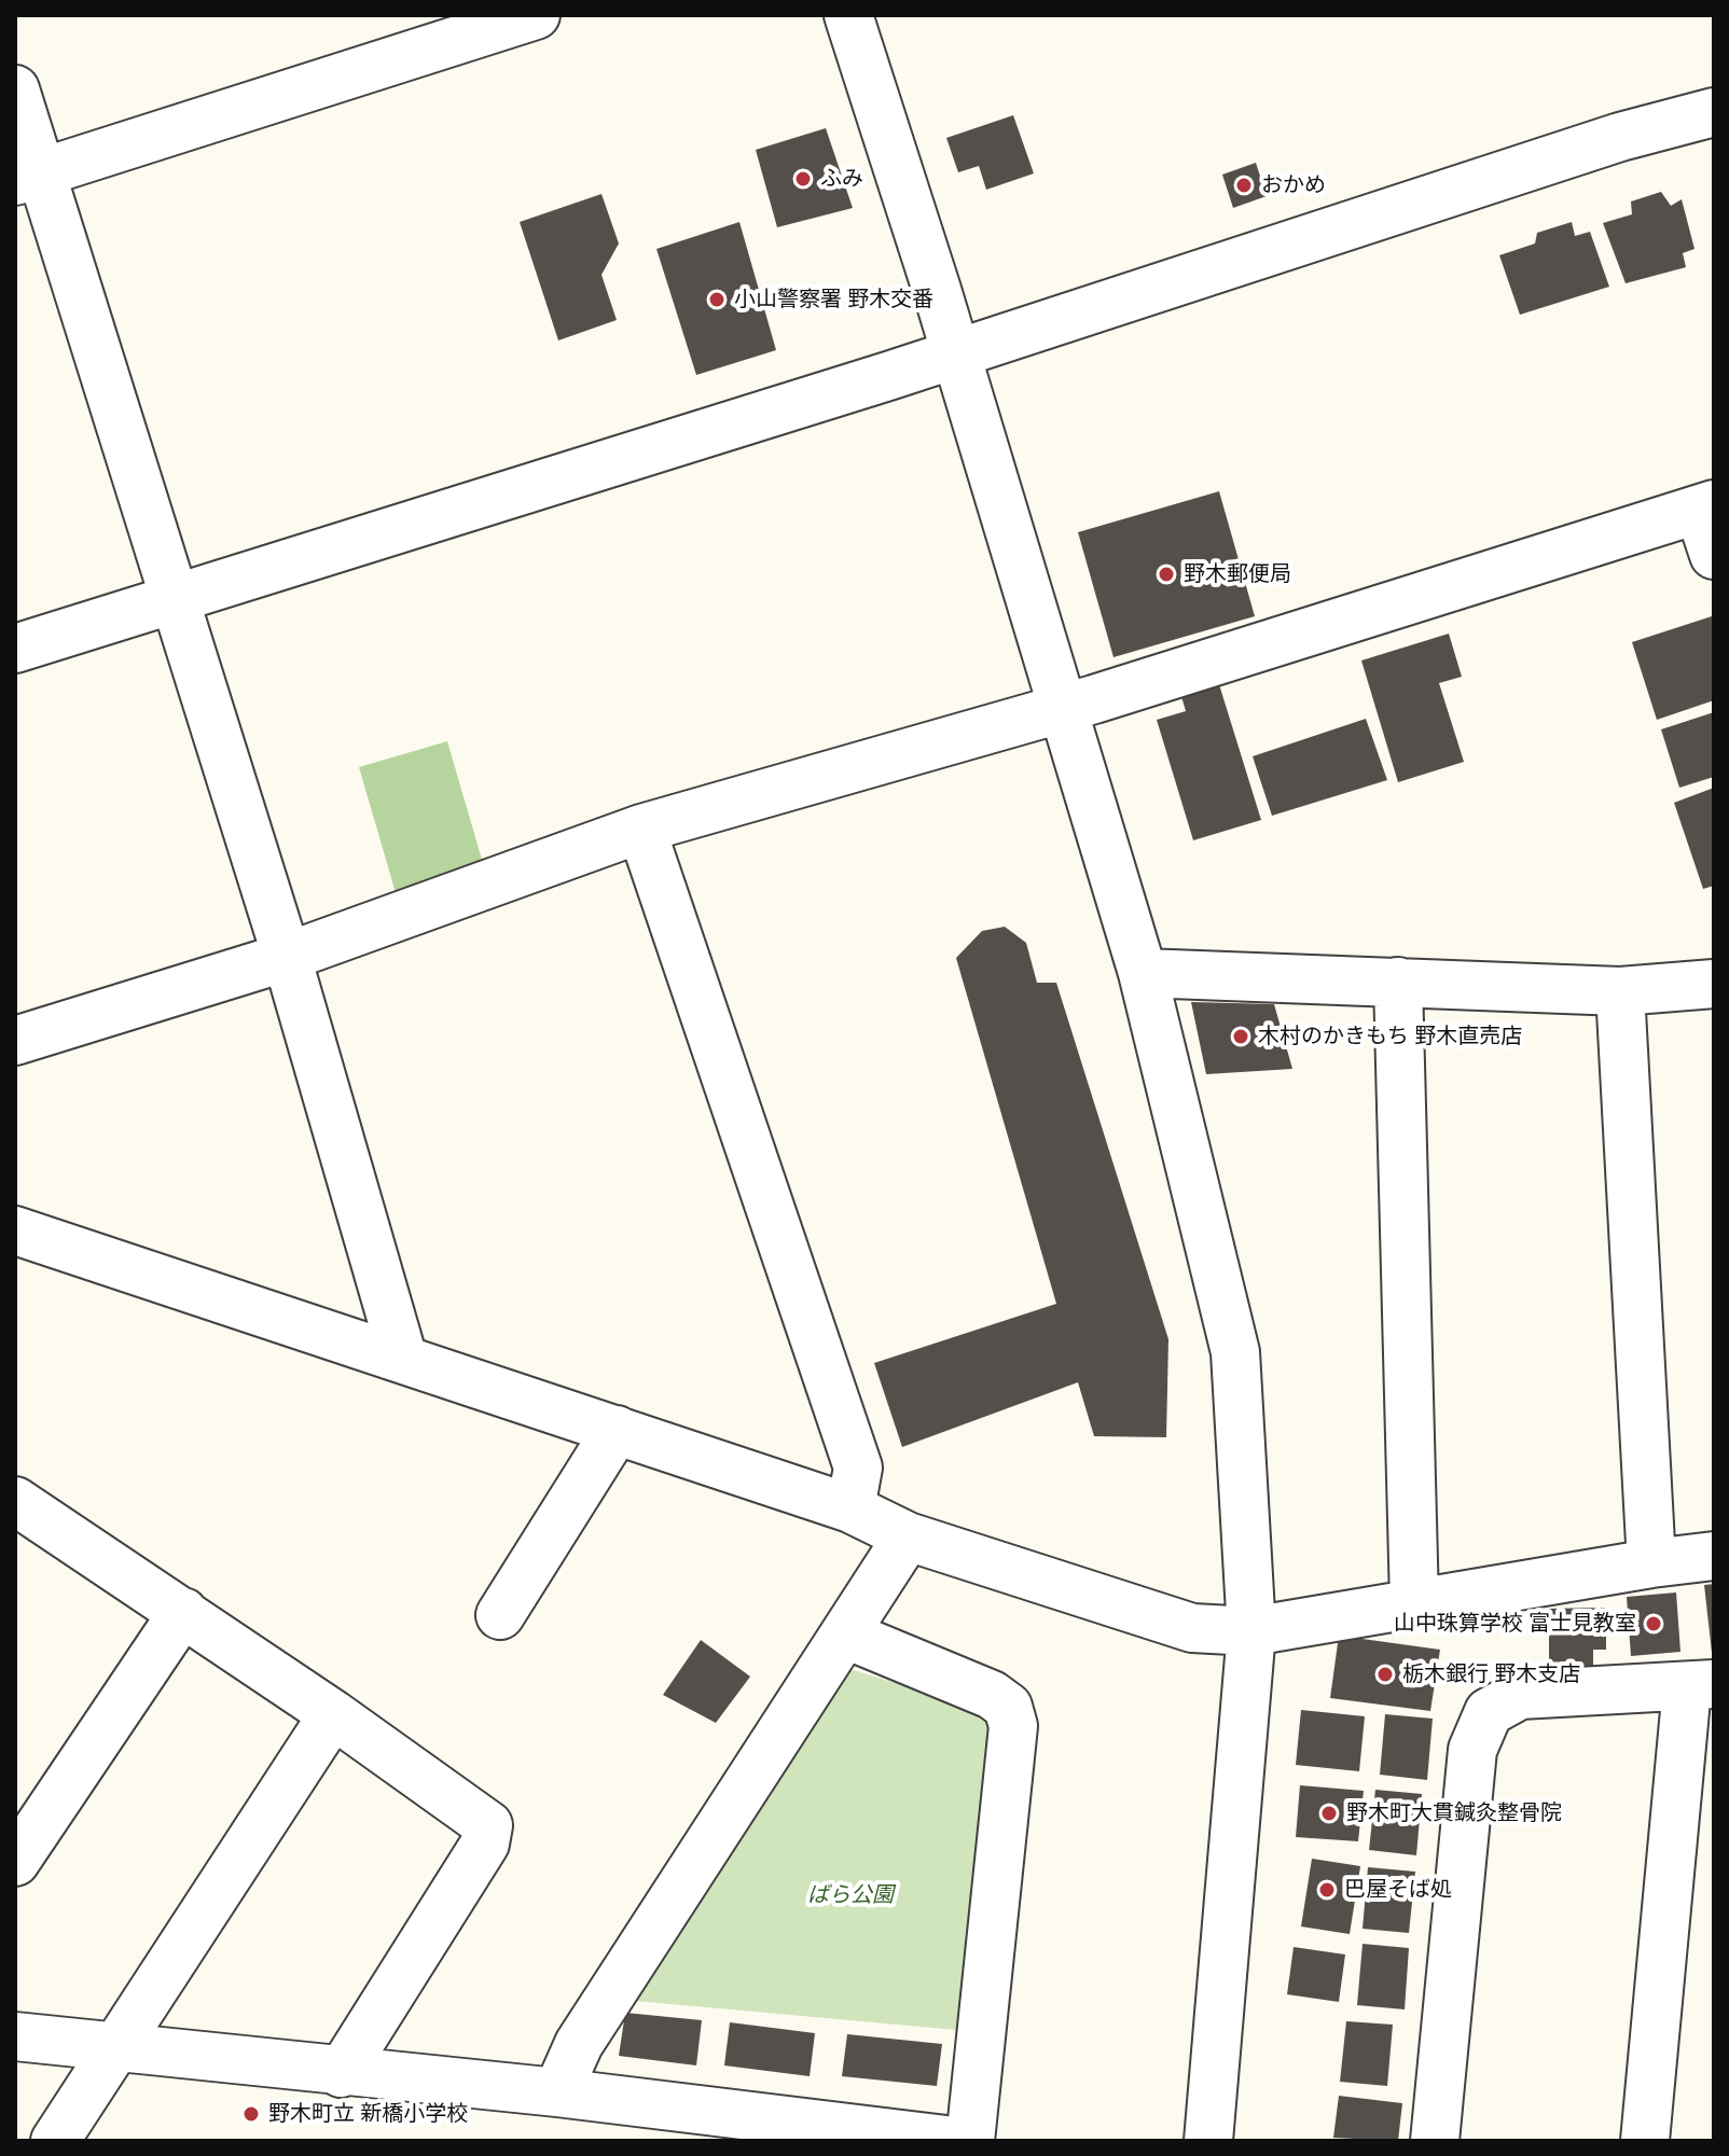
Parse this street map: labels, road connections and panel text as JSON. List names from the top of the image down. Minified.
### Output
{"parks":["ばら公園"],"places":["ふみ","おかめ","小山警察署 野木交番","野木郵便局","木村のかきもち 野木直売店","山中珠算学校 富士見教室","栃木銀行 野木支店","野木町大貫鍼灸整骨院","巴屋そば処","野木町立 新橋小学校"]}
